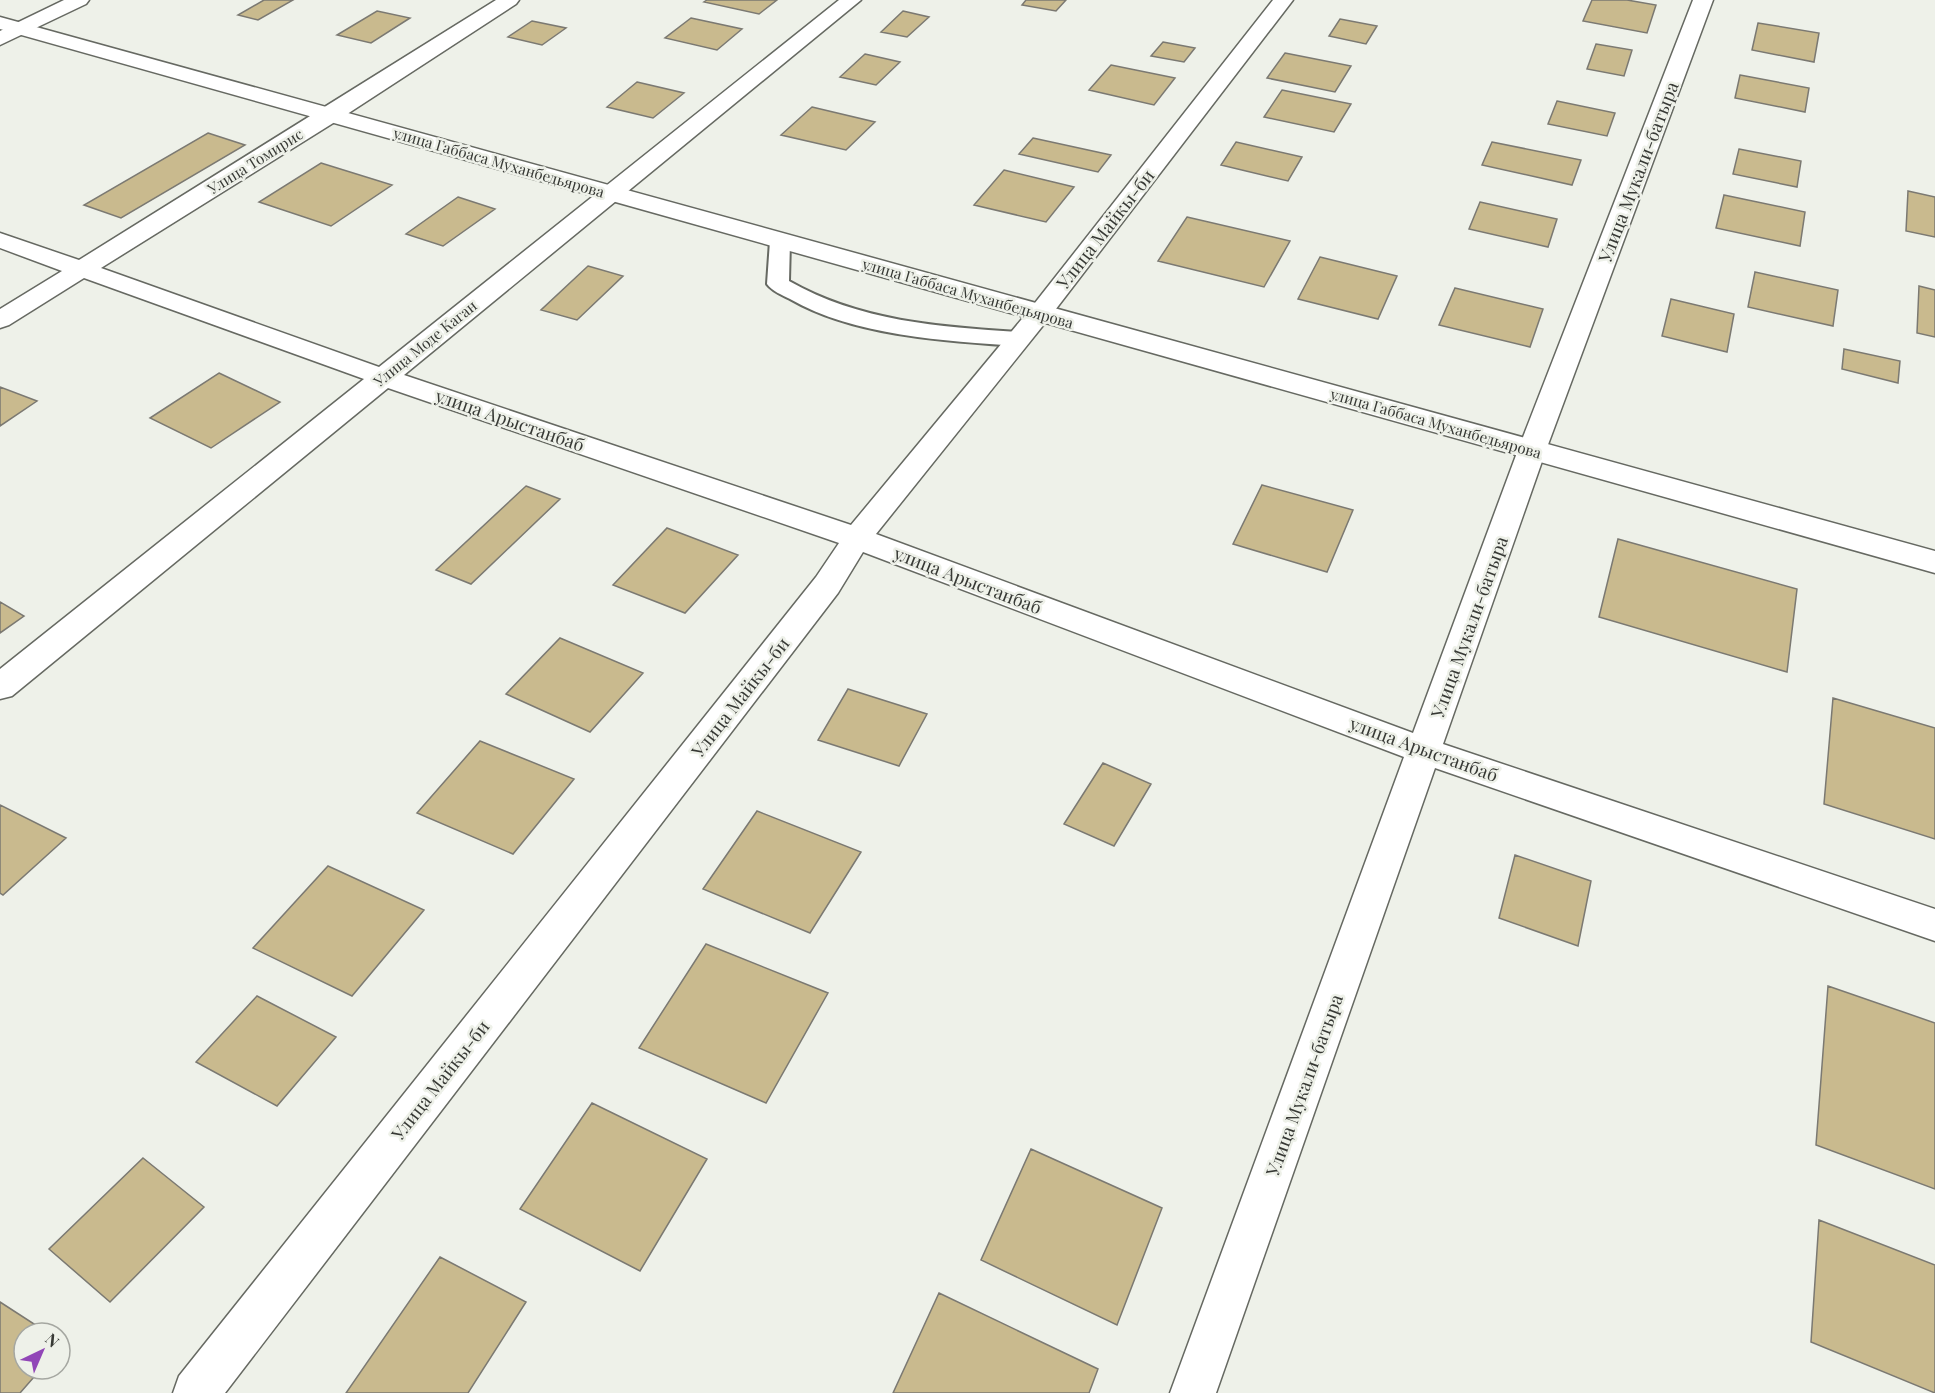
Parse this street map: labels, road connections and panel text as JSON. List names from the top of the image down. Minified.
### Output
{"streets":{"street":["Улица Томирис","улица Габбаса Муханбедьярова","Улица Мукали-батыра","Улица Майкы-би","Улица Моде Каган","улица Арыстанбаб"]},"crossings":[["Улица Томирис","улица Габбаса Муханбедьярова"],["Улица Томирис","улица Арыстанбаб"],["улица Габбаса Муханбедьярова","Улица Мукали-батыра"],["улица Габбаса Муханбедьярова","Улица Майкы-би"],["улица Габбаса Муханбедьярова","Улица Моде Каган"],["Улица Мукали-батыра","улица Арыстанбаб"],["Улица Майкы-би","улица Арыстанбаб"],["Улица Моде Каган","улица Арыстанбаб"]],"north":"top right"}
